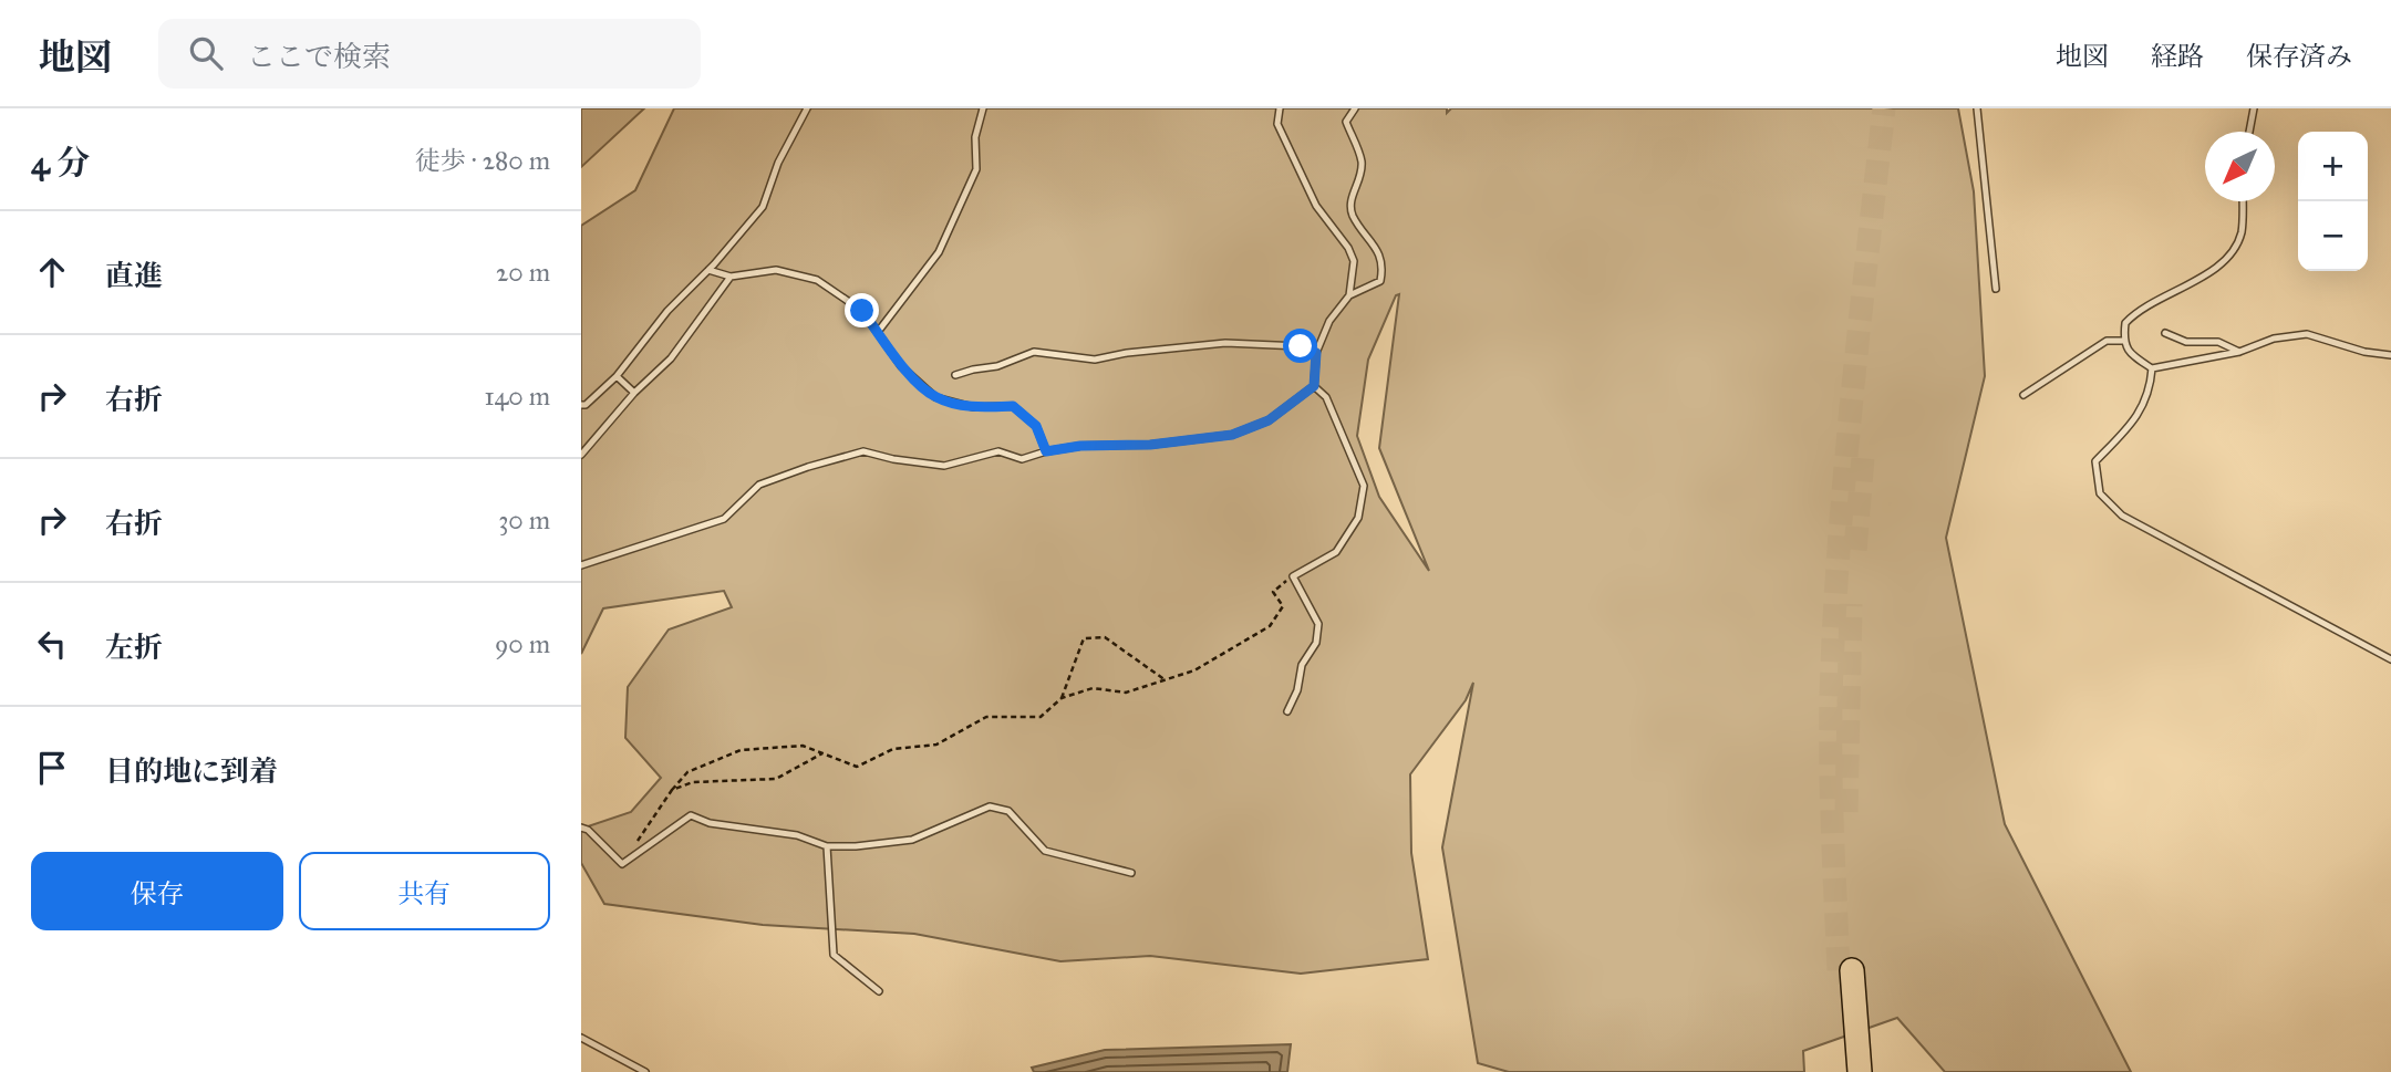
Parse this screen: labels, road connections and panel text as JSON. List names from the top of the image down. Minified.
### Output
{"north":"bottom left","page":{"header":"地図","search":"ここで検索","nav":["地図","経路","保存済み"],"heading":["4 分","徒歩 · 280 m"],"map_buttons":["+","−"],"list":[["直進","20 m"],["右折","140 m"],["右折","30 m"],["左折","90 m"],"目的地に到着"],"buttons":["保存","共有"]}}
